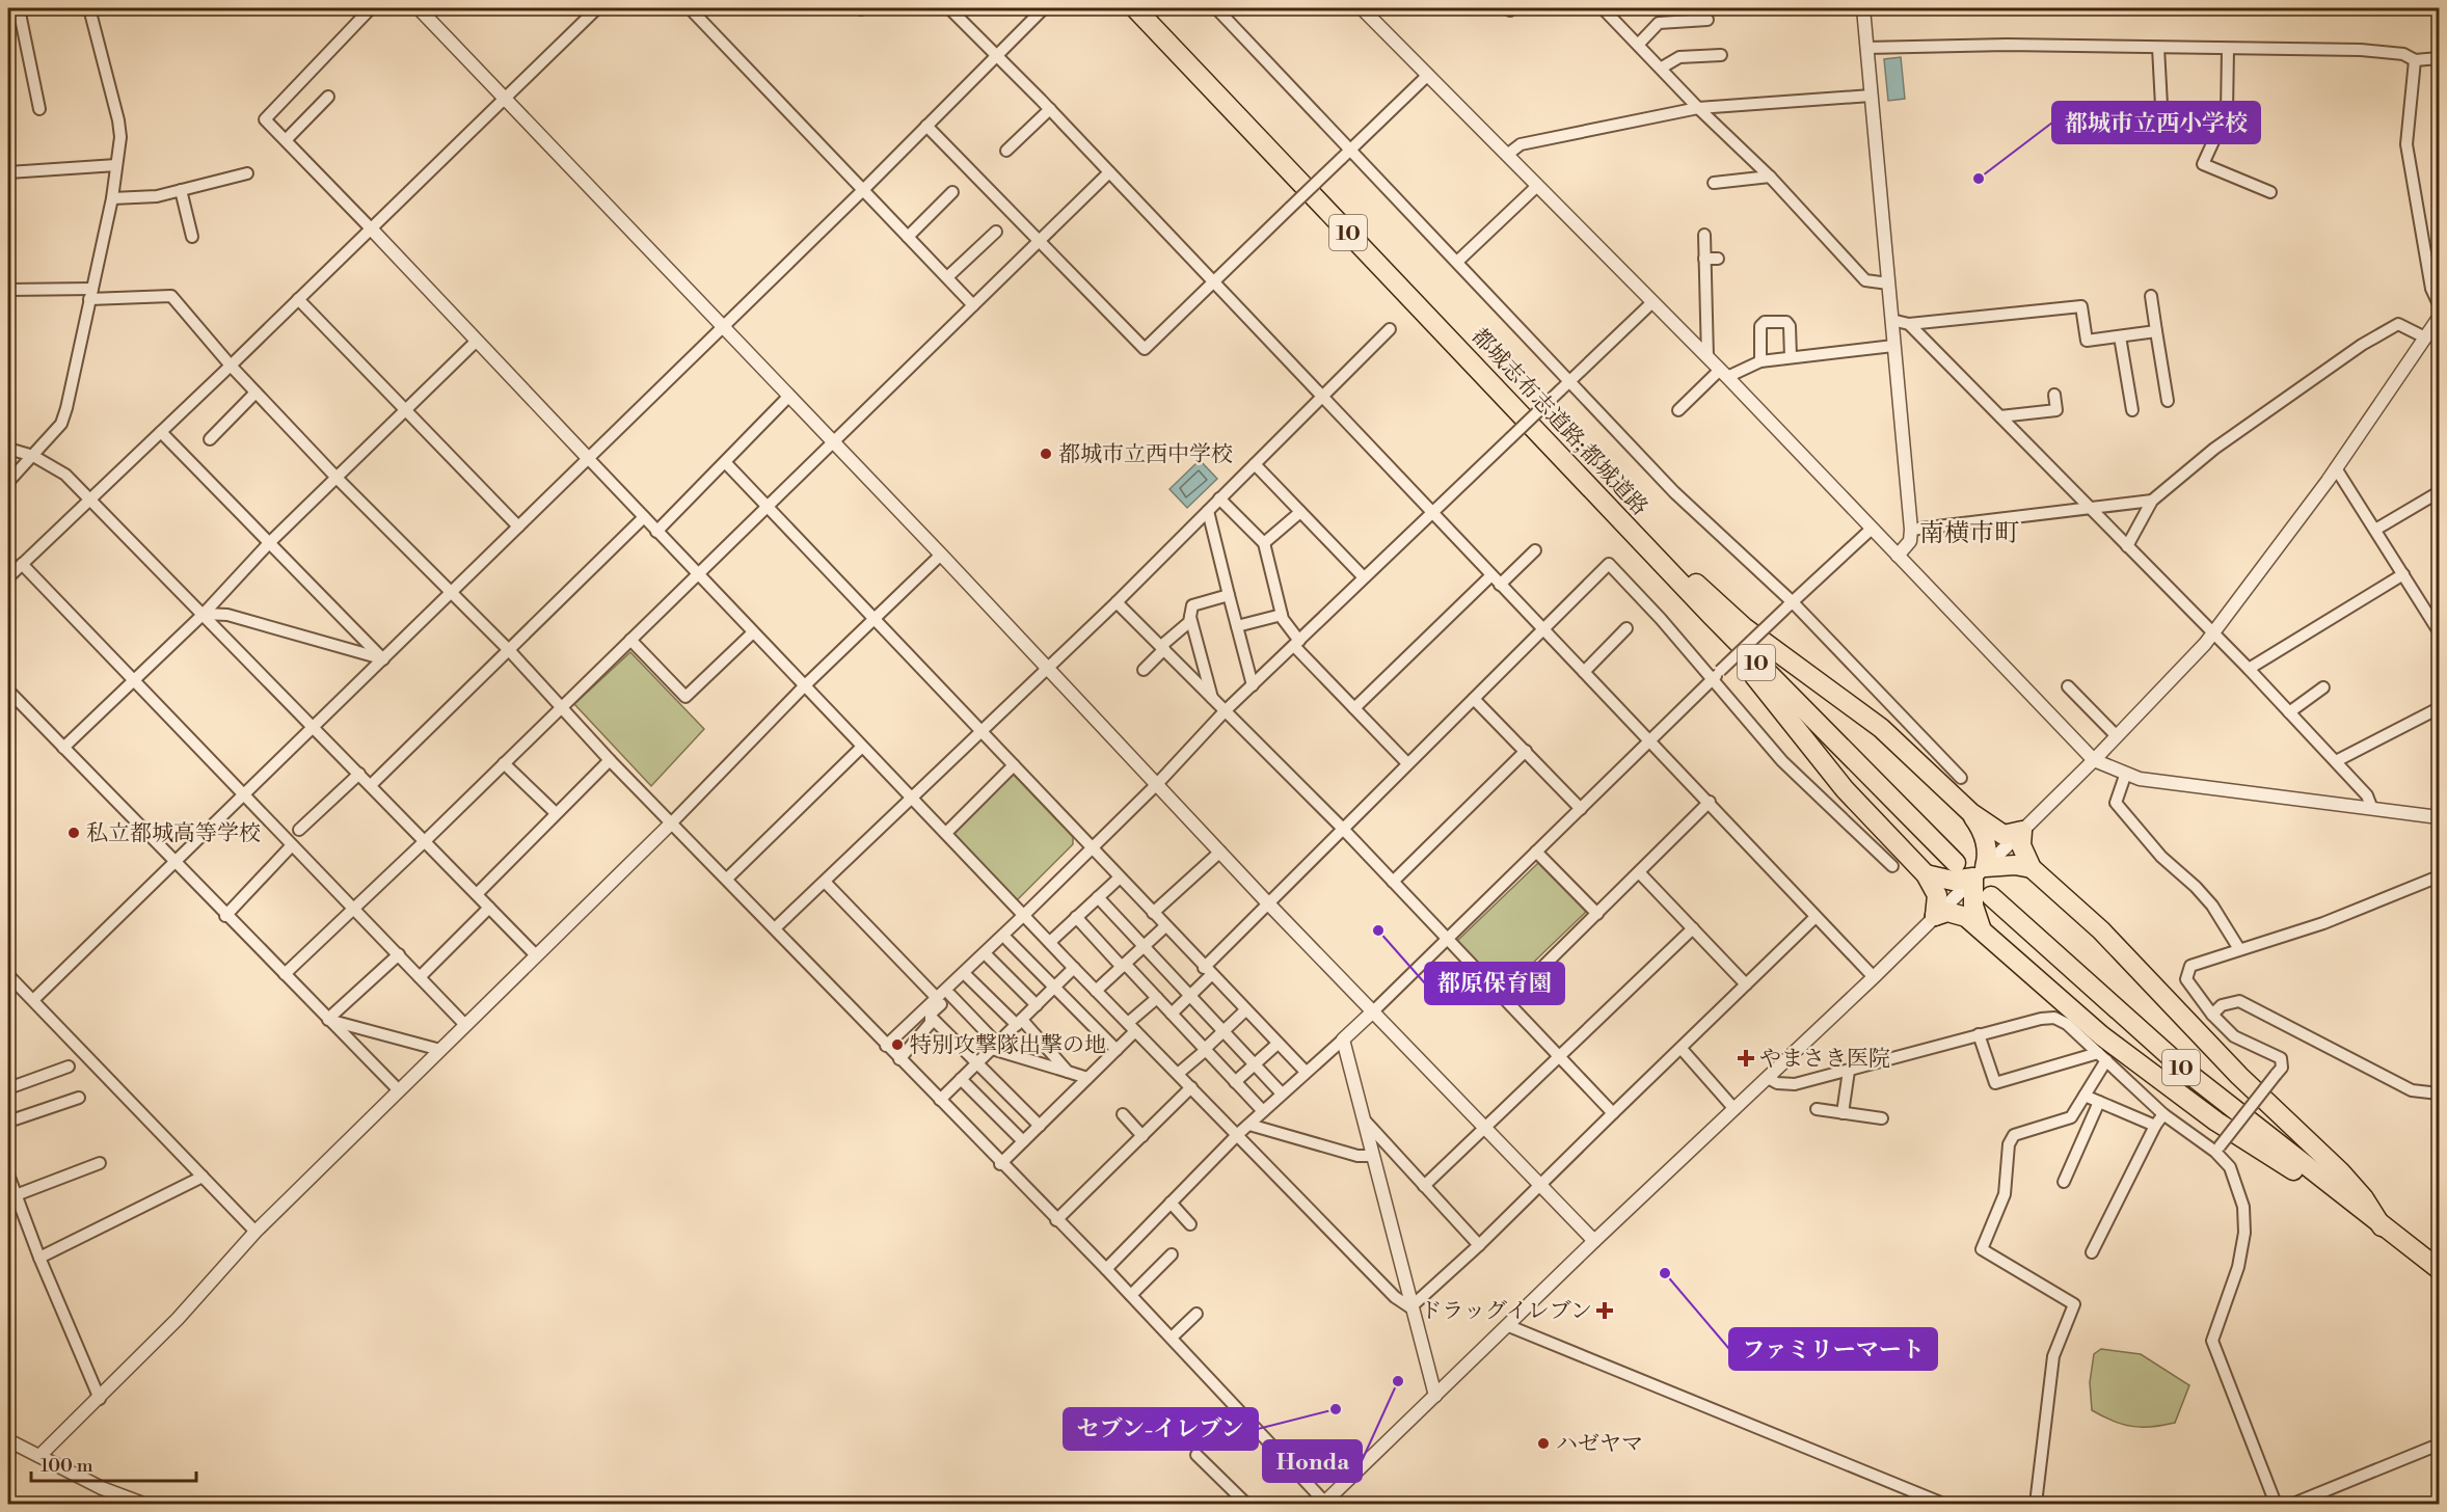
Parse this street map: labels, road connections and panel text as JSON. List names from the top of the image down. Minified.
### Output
{"streets":{"highway":["10","都城志布志道路;都城道路"]},"districts":["南横市町"],"places":{"other":["都城市立西小学校","都城市立西中学校","私立都城高等学校","都原保育園","特別攻撃隊出撃の地","ファミリーマート","Honda","セブン-イレブン","ハゼヤマ"],"health":["やまさき医院","ドラッグイレブン"]},"scale_bar":"100 m"}
